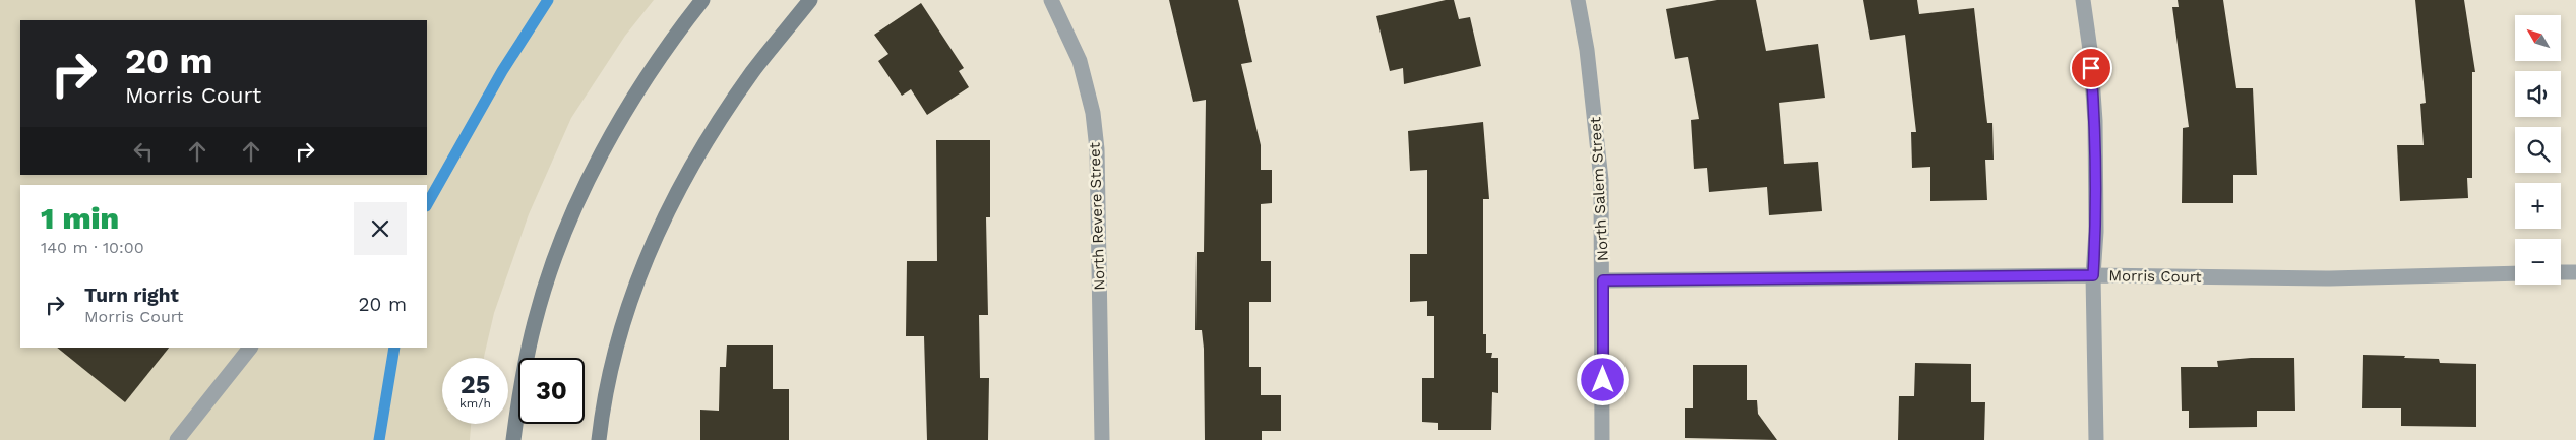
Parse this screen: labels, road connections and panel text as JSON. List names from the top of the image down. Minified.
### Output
{"streets":{"street":["North Salem Street","North Revere Street","Morris Court"]},"crossings":[["North Salem Street","Morris Court"]],"north":"top left","page":{"map_buttons":["+","−"],"turn":["20 m","Morris Court"],"heading":["1 min","140 m · 10:00"],"list":[{"name":"Turn right","note":"Morris Court","value":"20 m"}],"speed":"25 km/h","limit":"30"}}
